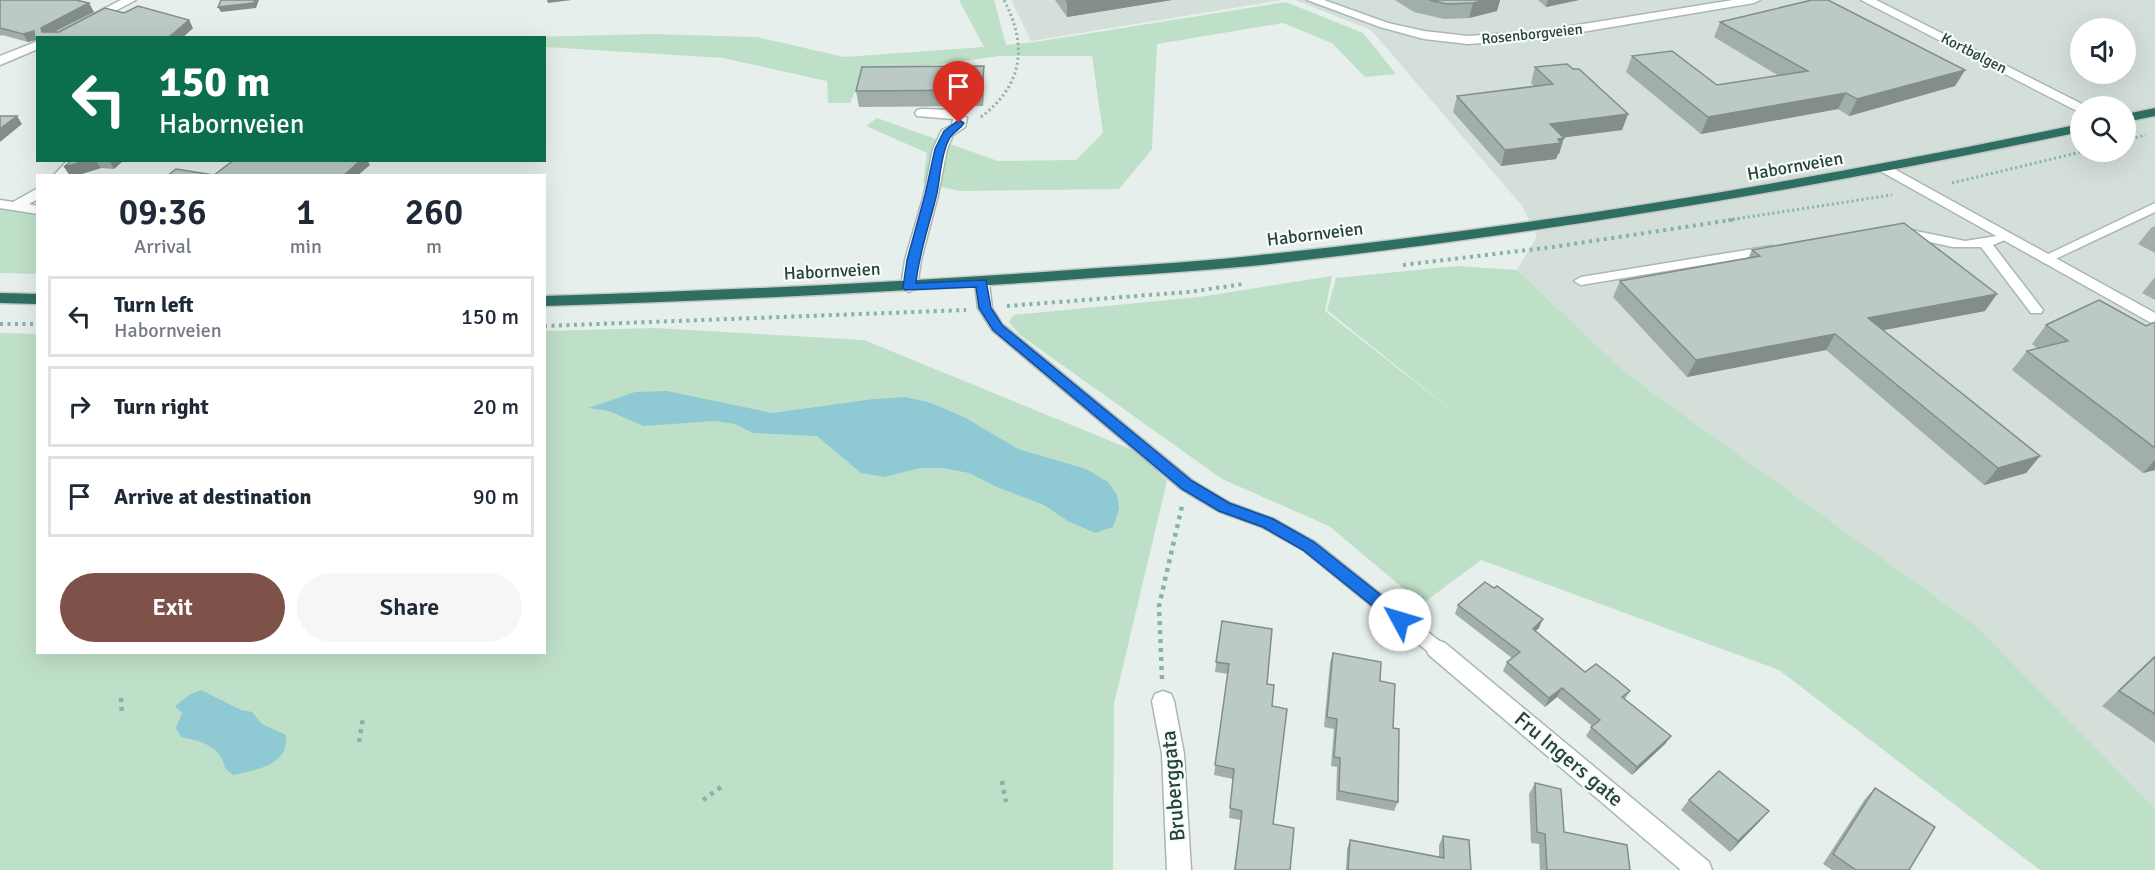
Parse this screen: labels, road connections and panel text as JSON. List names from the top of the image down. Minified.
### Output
{"streets":{"highway":["Habornveien"],"street":["Rosenborgveien","Kortbølgen","Fru Ingers gate","Bruberggata"]},"page":{"turn":["150 m","Habornveien"],"eta":["09:36","Arrival","1","min","260","m"],"list":[{"name":"Turn left","note":"Habornveien","value":"150 m"},{"name":"Turn right","value":"20 m"},{"name":"Arrive at destination","value":"90 m"}],"buttons":["Exit","Share"]}}
